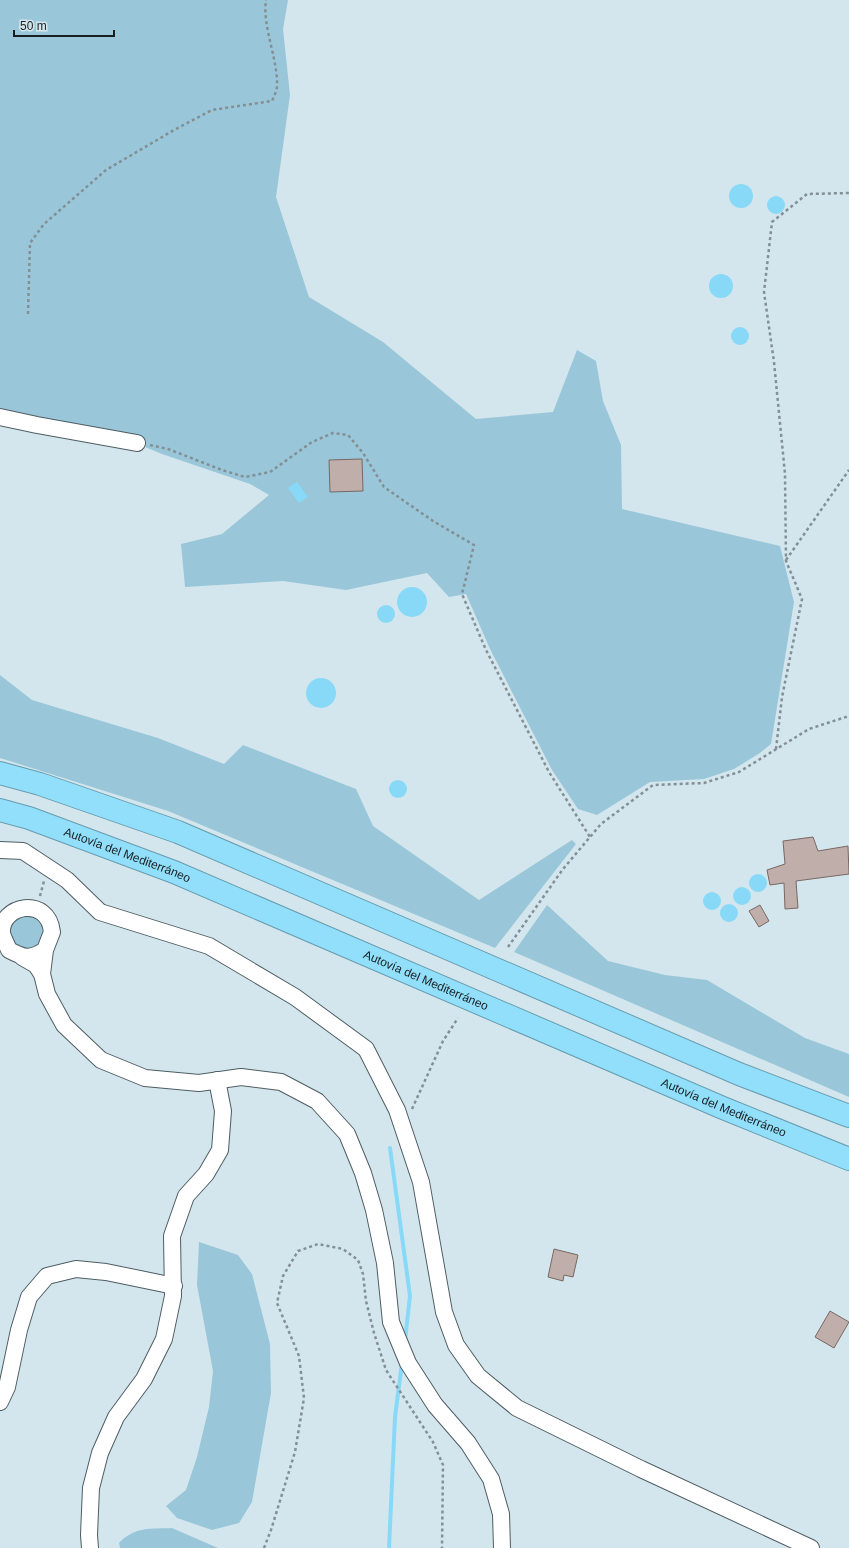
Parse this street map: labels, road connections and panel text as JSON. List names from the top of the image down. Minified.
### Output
{"streets":{"highway":["Autovía del Mediterráneo"]},"scale_bar":"50 m"}
